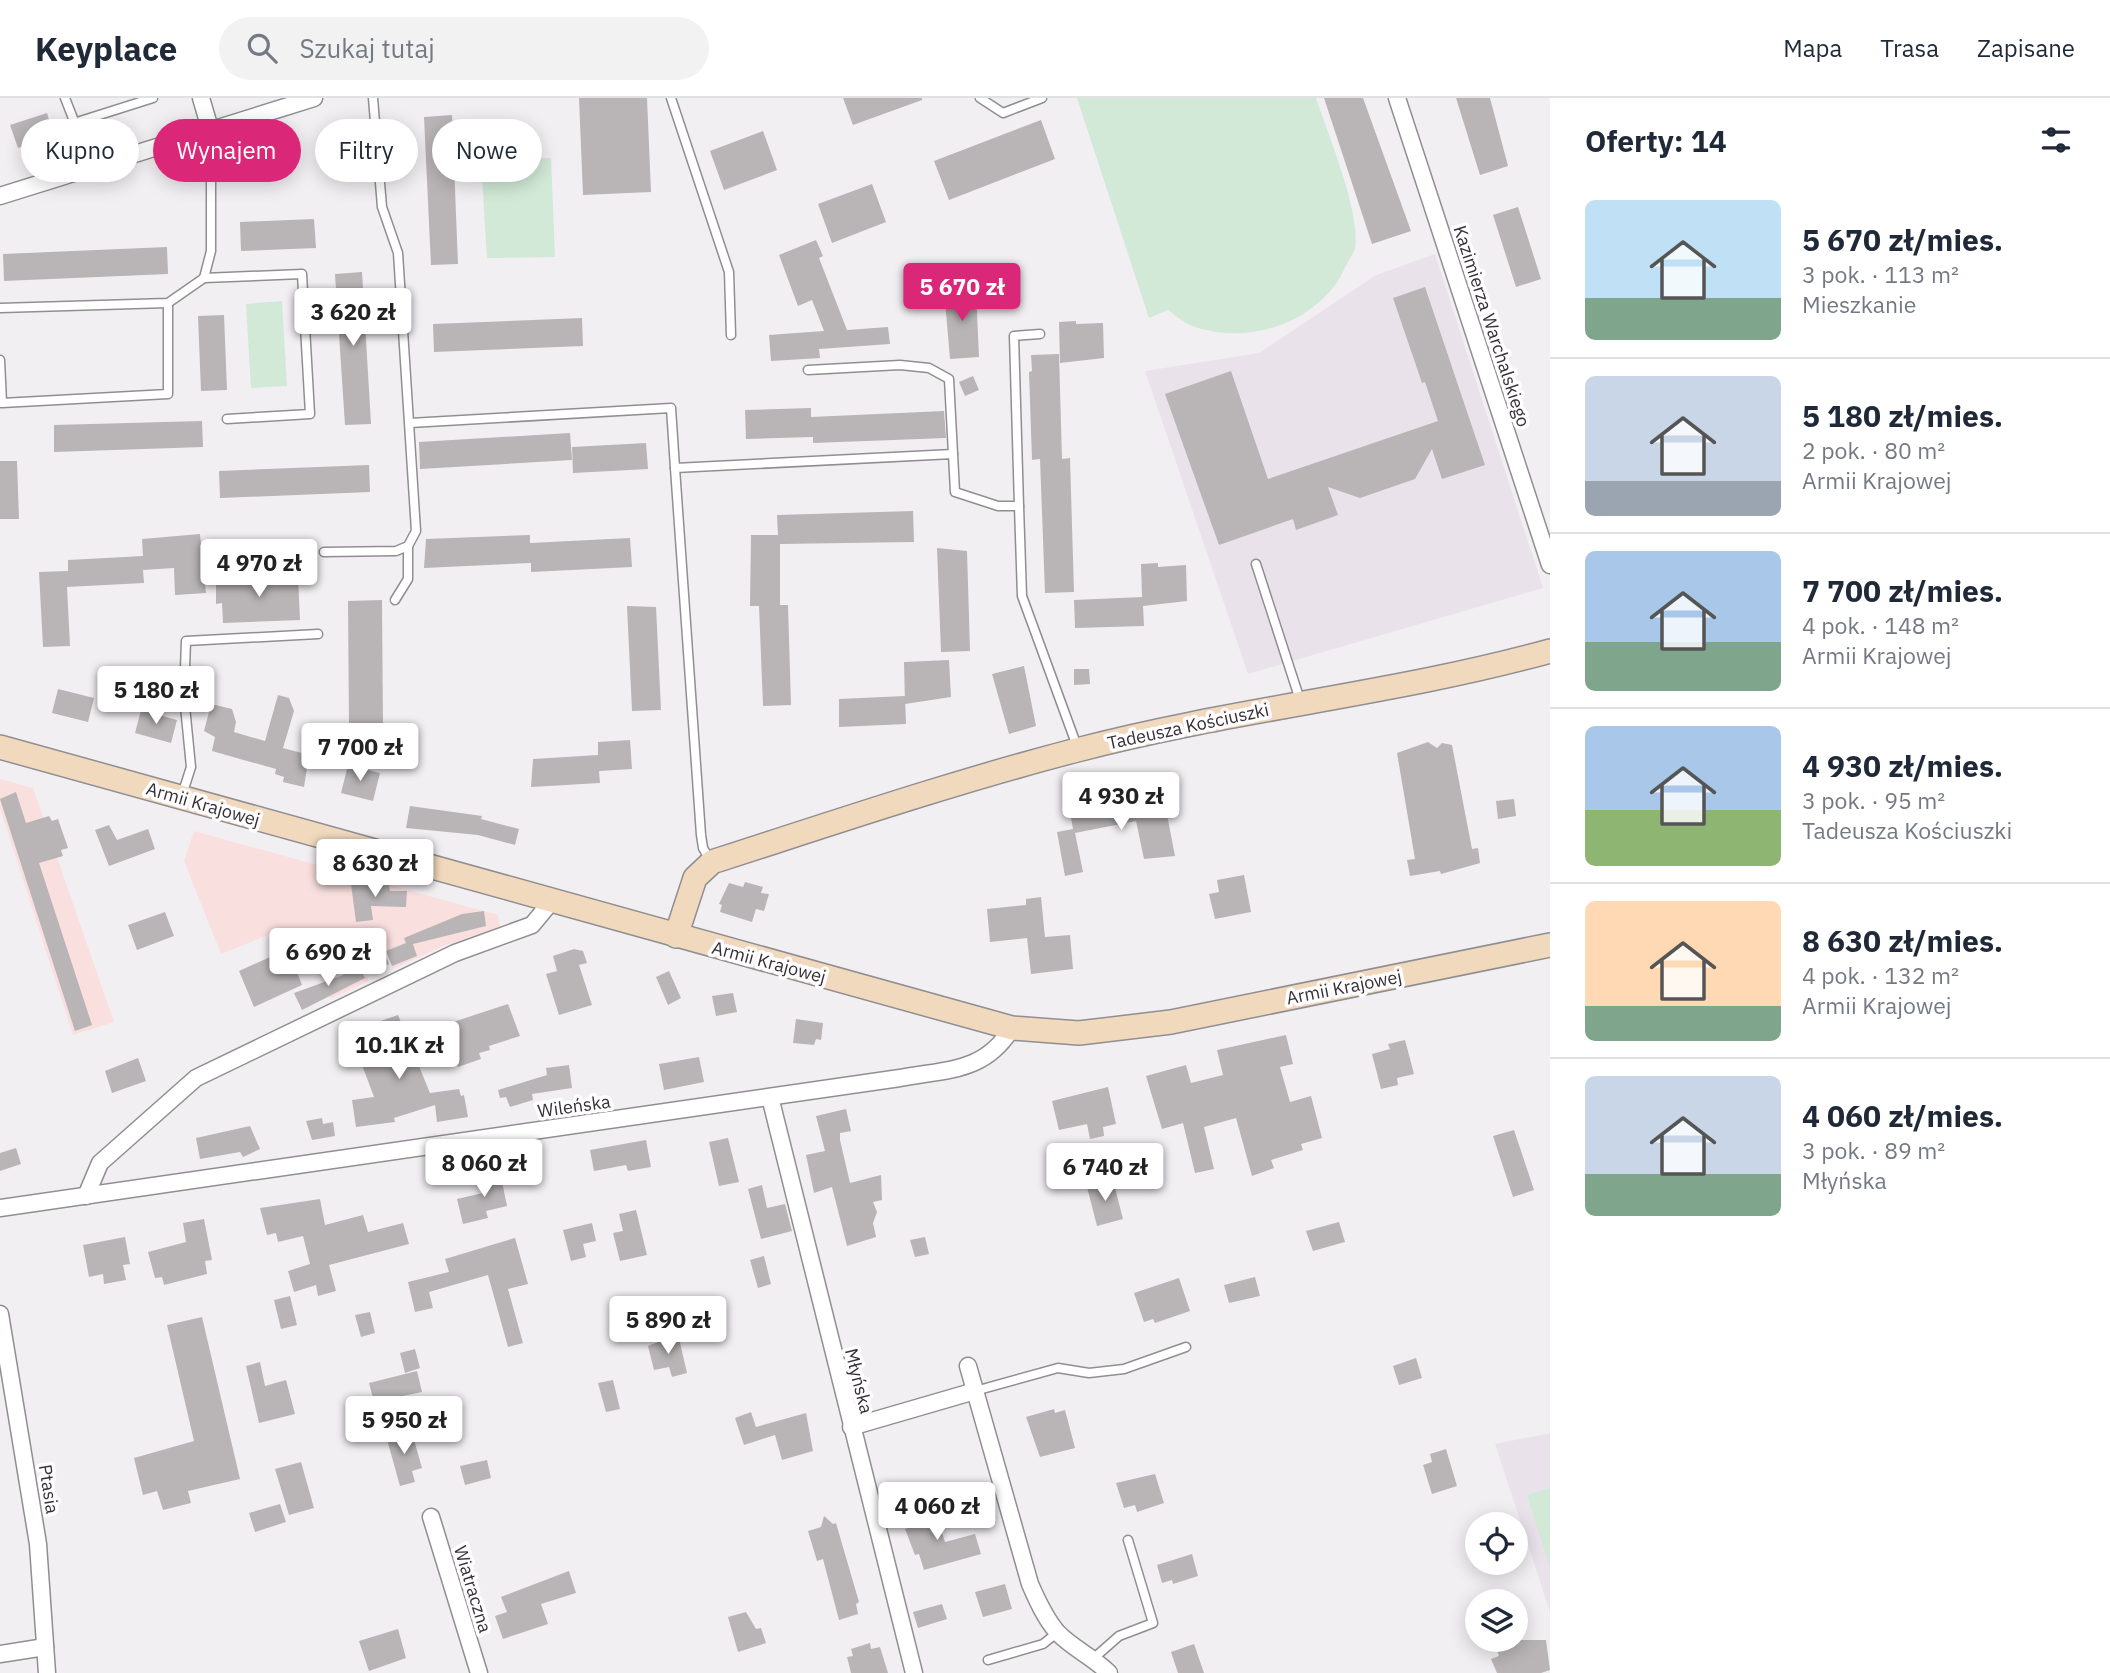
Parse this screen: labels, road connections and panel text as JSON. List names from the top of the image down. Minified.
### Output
{"streets":{"main road":["Tadeusza Kościuszki","Armii Krajowej"],"street":["Kazimierza Warchalskiego","Wileńska","Młyńska","Ptasia","Wiatraczna"]},"crossings":[["Armii Krajowej","Wileńska"],["Wileńska","Młyńska"]],"page":{"header":"Keyplace","search":"Szukaj tutaj","nav":["Mapa","Trasa","Zapisane"],"heading":"Oferty: 14","chip":["Kupno","Wynajem","Filtry","Nowe"],"list":[{"name":"5 670 zł/mies.","note":"3 pok. · 113 m² · Mieszkanie"},{"name":"5 180 zł/mies.","note":"2 pok. · 80 m² · Armii Krajowej"},{"name":"7 700 zł/mies.","note":"4 pok. · 148 m² · Armii Krajowej"},{"name":"4 930 zł/mies.","note":"3 pok. · 95 m² · Tadeusza Kościuszki"},{"name":"8 630 zł/mies.","note":"4 pok. · 132 m² · Armii Krajowej"},{"name":"4 060 zł/mies.","note":"3 pok. · 89 m² · Młyńska"}],"price":["5 670 zł","3 620 zł","4 970 zł","5 180 zł","7 700 zł","4 930 zł","8 630 zł","6 690 zł","10.1K zł","8 060 zł","6 740 zł","5 890 zł","5 950 zł","4 060 zł"]}}
